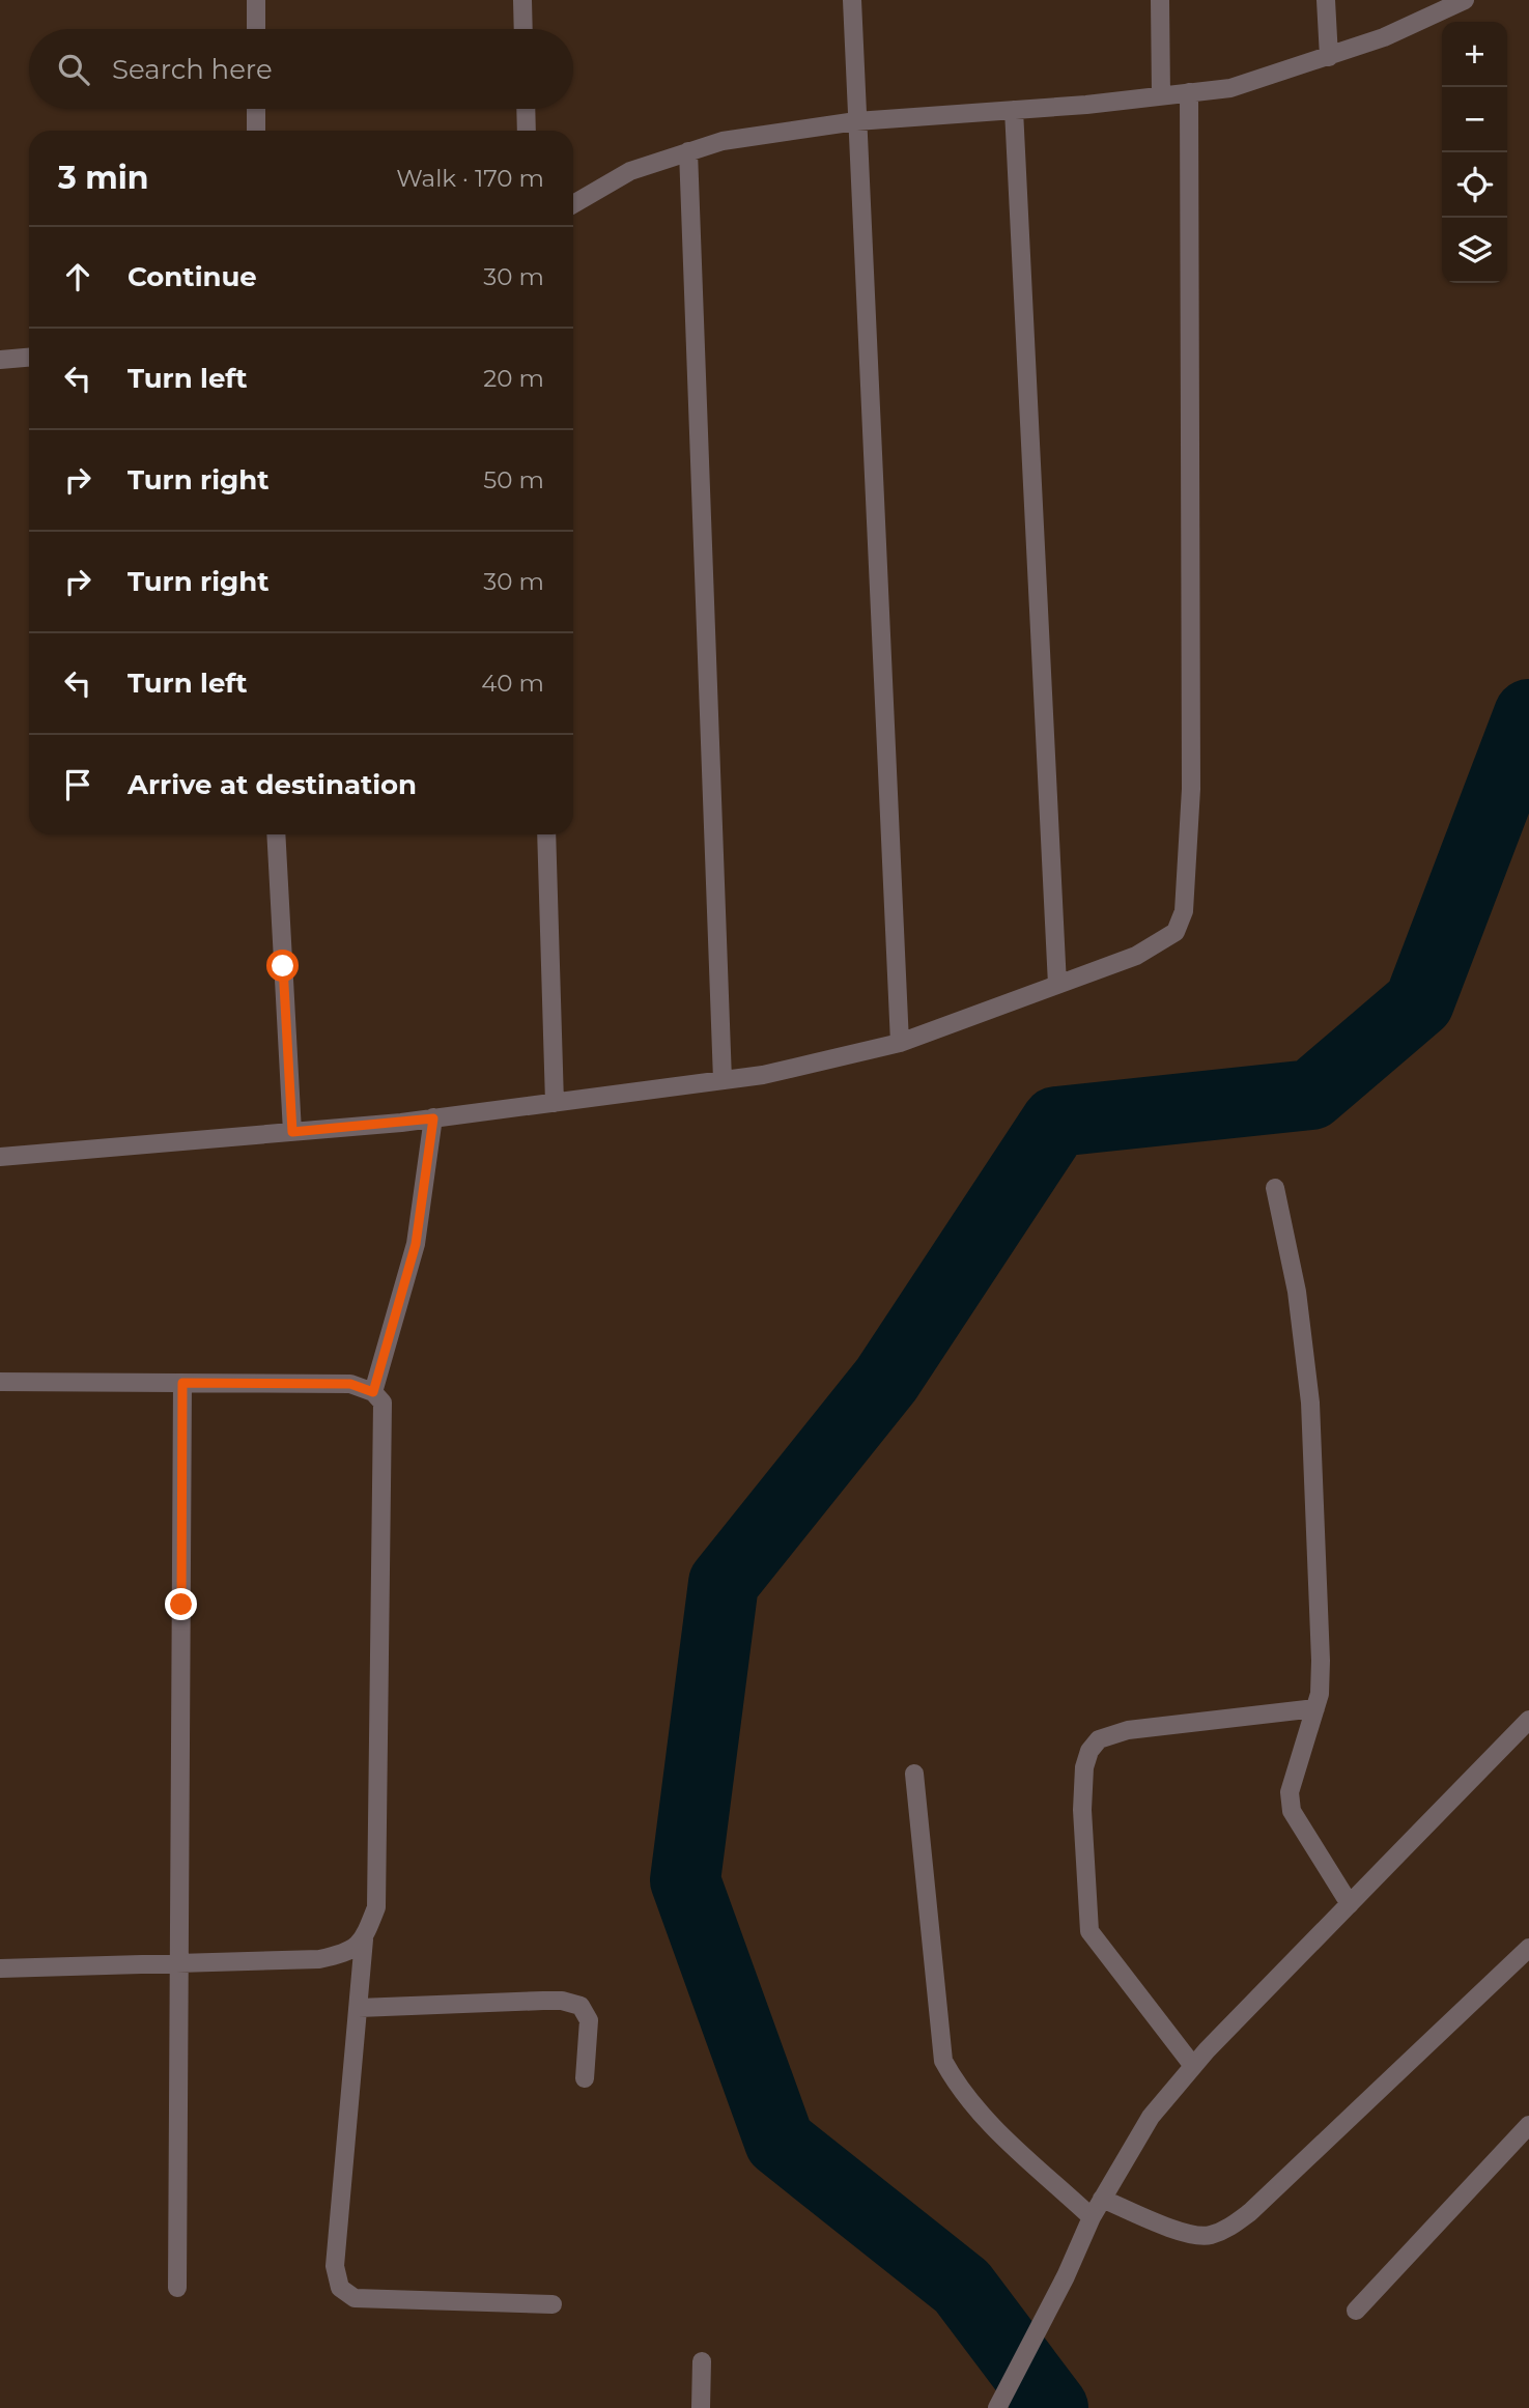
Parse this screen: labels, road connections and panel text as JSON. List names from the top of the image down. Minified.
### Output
{"page":{"map_buttons":["+","−"],"search":"Search here","heading":["3 min","Walk · 170 m"],"list":[["Continue","30 m"],["Turn left","20 m"],["Turn right","50 m"],["Turn right","30 m"],["Turn left","40 m"],"Arrive at destination"]}}
